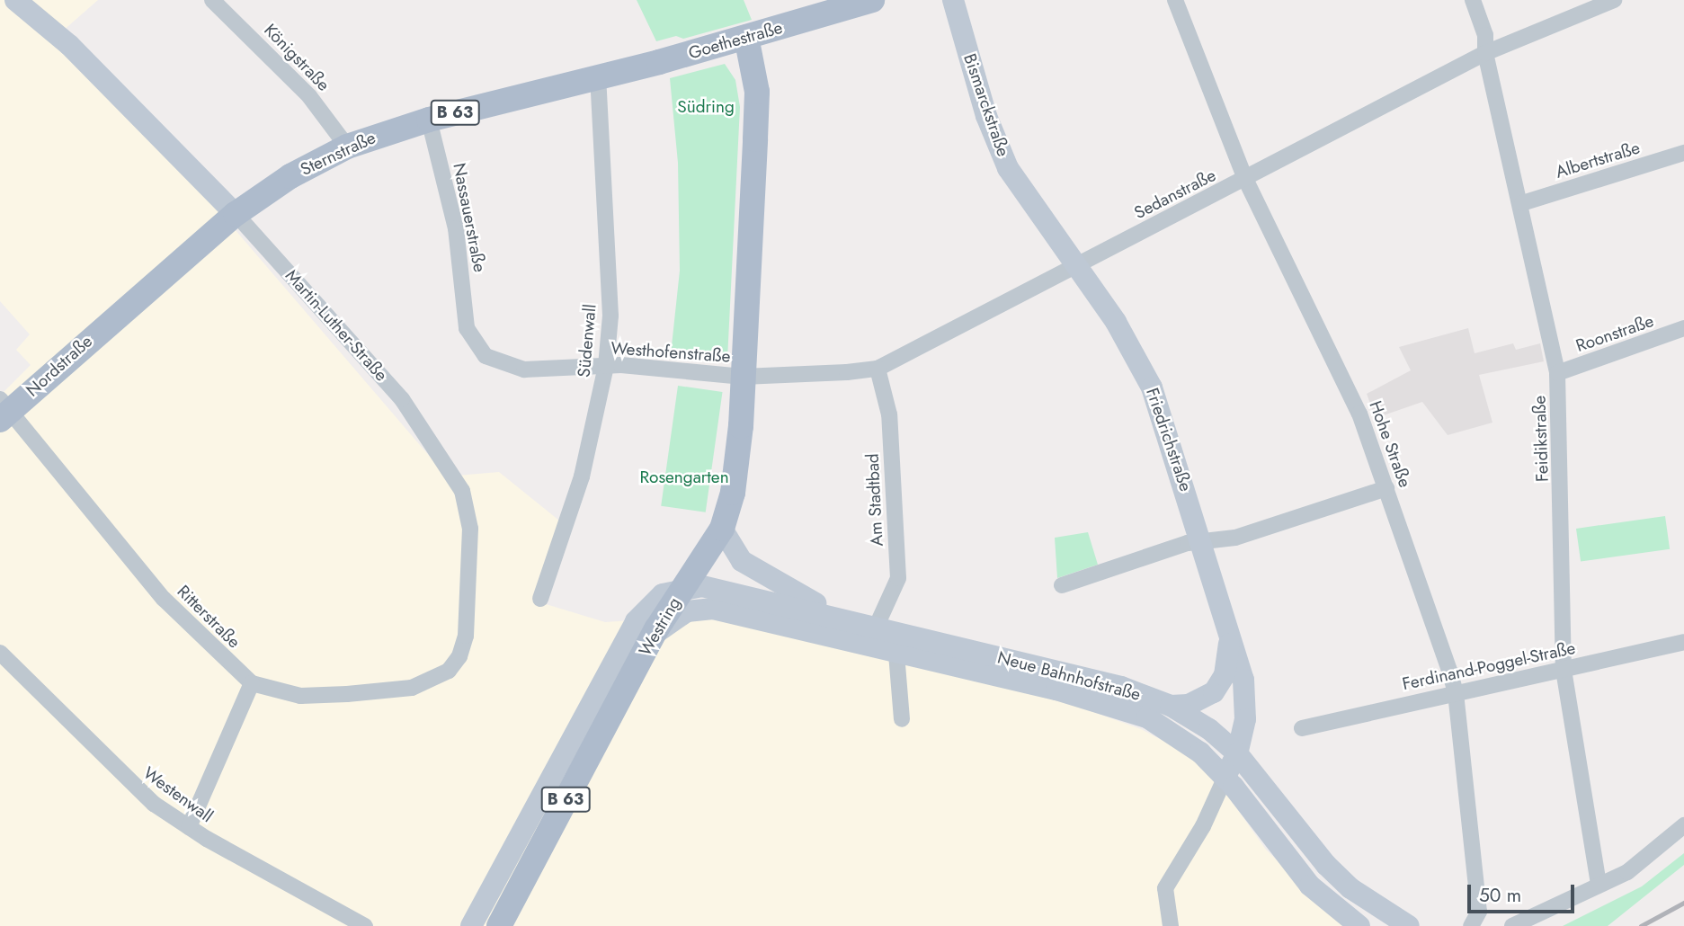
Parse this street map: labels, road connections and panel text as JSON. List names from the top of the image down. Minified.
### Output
{"streets":{"main road":["Goethestraße","Bismarckstraße","B 63","Sternstraße","Martin-Luther-Straße","Nordstraße","Friedrichstraße","Westring","Neue Bahnhofstraße"],"street":["Königstraße","Albertstraße","Sedanstraße","Nassauerstraße","Roonstraße","Südenwall","Westhofenstraße","Feidikstraße","Hohe Straße","Am Stadtbad","Ritterstraße","Ferdinand-Poggel-Straße","Westenwall"]},"crossings":[["Goethestraße","B 63"],["Goethestraße","Sternstraße"],["Goethestraße","Südenwall"],["Königstraße","Sternstraße"],["Bismarckstraße","Sedanstraße"],["Bismarckstraße","Friedrichstraße"],["B 63","Sedanstraße"],["B 63","Westhofenstraße"],["B 63","Westring"],["B 63","Neue Bahnhofstraße"],["Sternstraße","Nassauerstraße"],["Sternstraße","Martin-Luther-Straße"],["Sternstraße","Südenwall"],["Sternstraße","Nordstraße"],["Albertstraße","Feidikstraße"],["Sedanstraße","Westhofenstraße"],["Sedanstraße","Feidikstraße"],["Sedanstraße","Friedrichstraße"],["Sedanstraße","Hohe Straße"],["Sedanstraße","Am Stadtbad"],["Nassauerstraße","Westhofenstraße"],["Martin-Luther-Straße","Ritterstraße"],["Roonstraße","Feidikstraße"],["Südenwall","Westhofenstraße"],["Nordstraße","Ritterstraße"],["Feidikstraße","Ferdinand-Poggel-Straße"],["Friedrichstraße","Neue Bahnhofstraße"],["Hohe Straße","Ferdinand-Poggel-Straße"],["Am Stadtbad","Neue Bahnhofstraße"],["Westring","Neue Bahnhofstraße"]],"parks":["Südring","Rosengarten"],"scale_bar":"50 m"}
